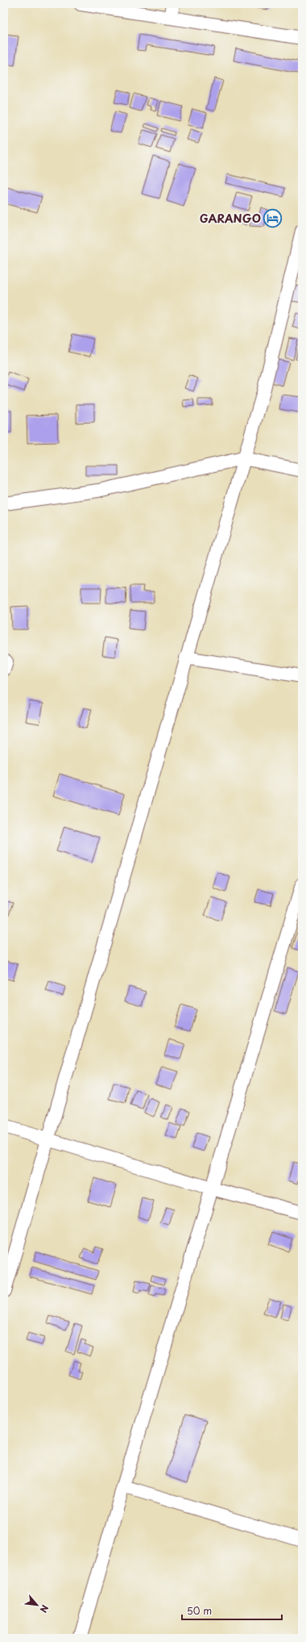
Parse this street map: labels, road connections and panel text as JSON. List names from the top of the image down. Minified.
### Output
{"places":{"hotel":["GARANGO"]},"scale_bar":"50 m","north":"bottom right"}
